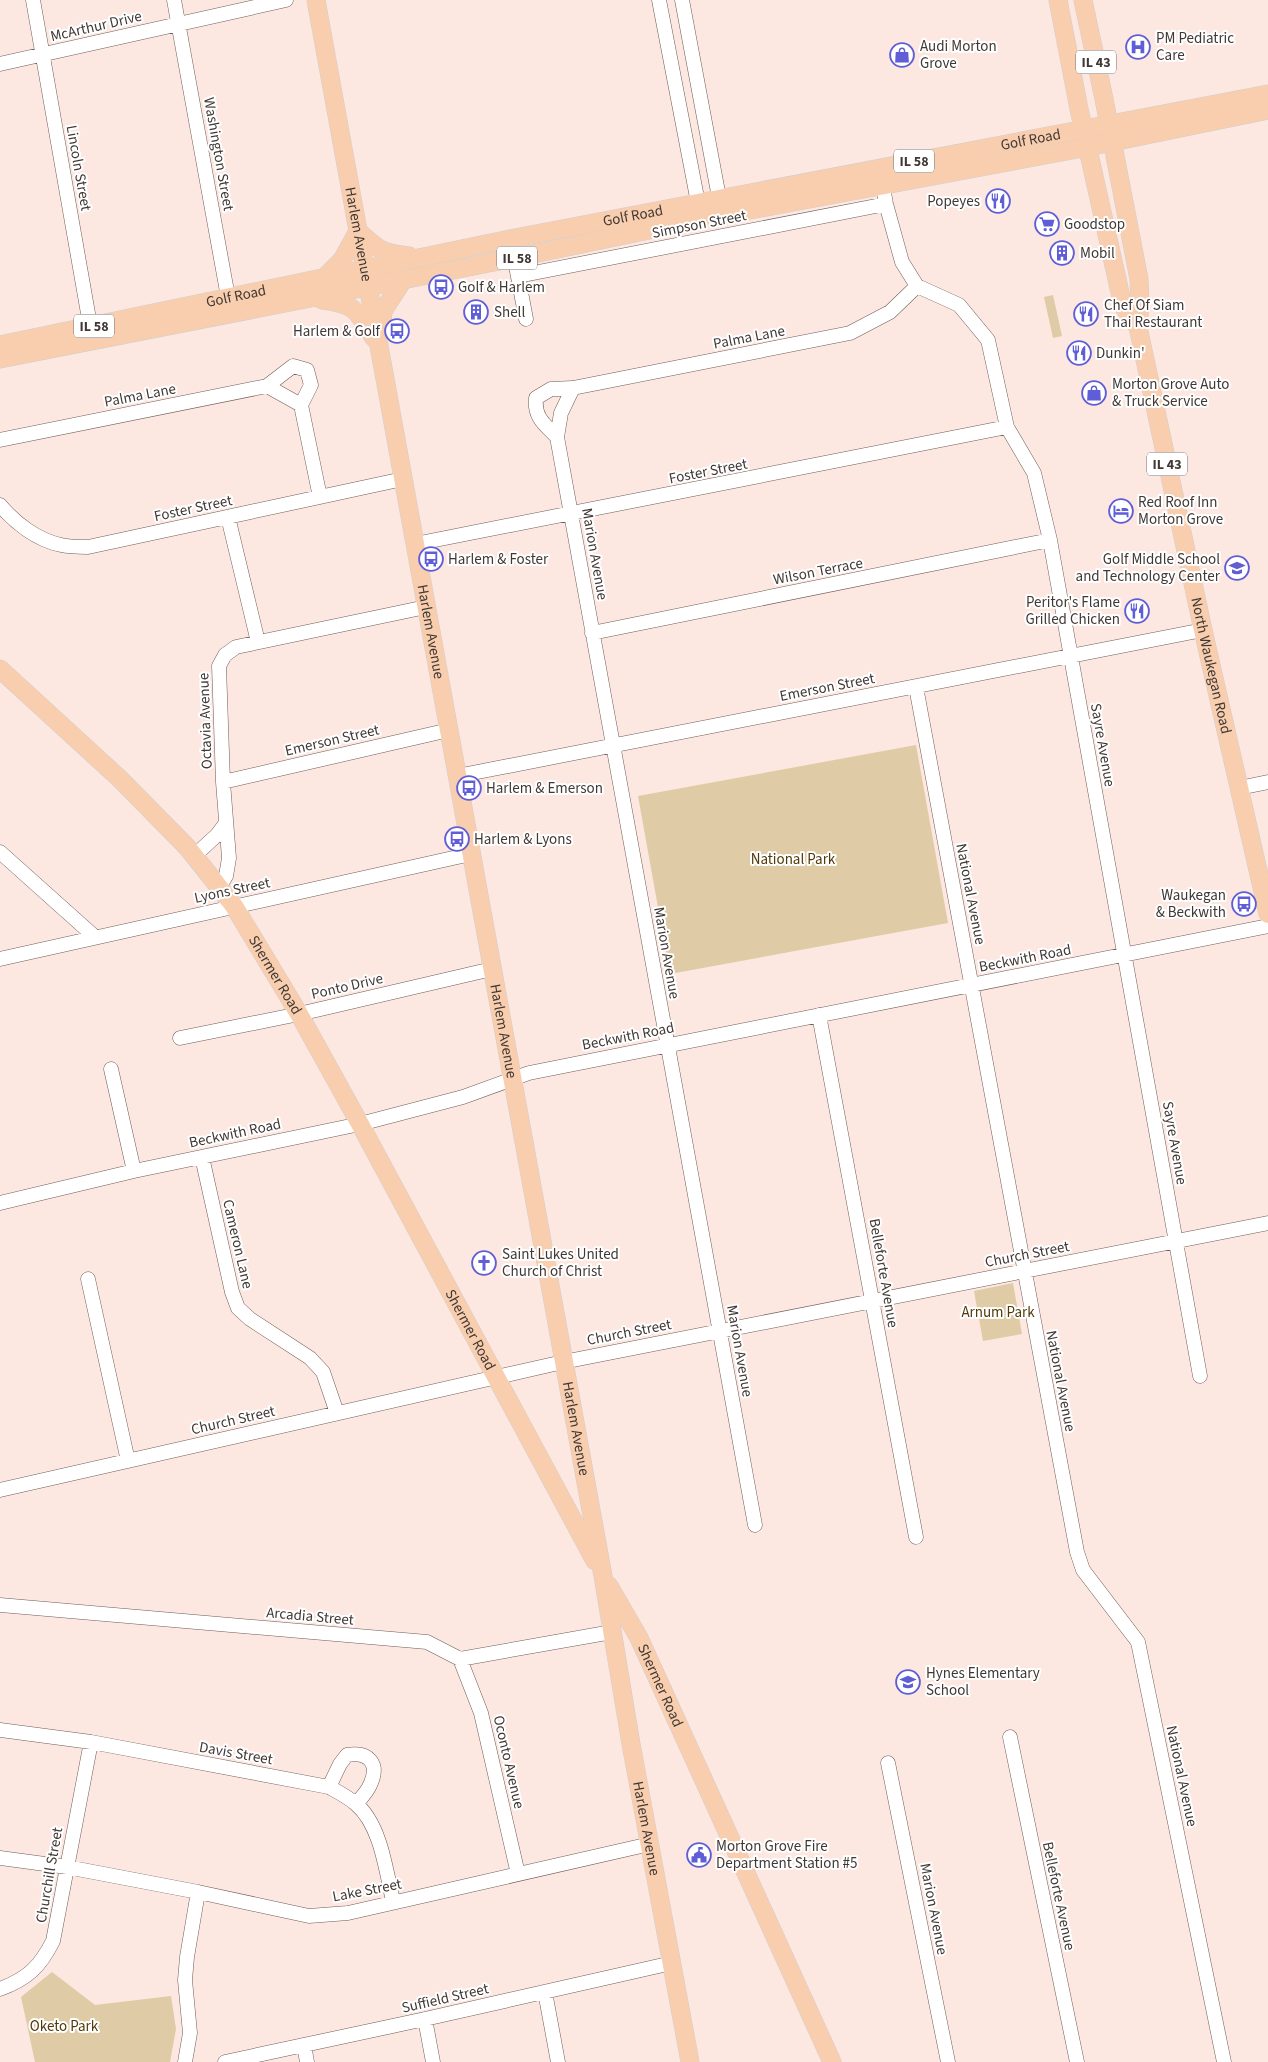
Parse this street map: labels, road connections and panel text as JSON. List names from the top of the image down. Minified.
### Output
{"streets":{"main road":["IL 43","Golf Road","IL 58","Harlem Avenue","North Waukegan Road","Shermer Road"],"street":["McArthur Drive","Washington Street","Lincoln Street","Simpson Street","Palma Lane","Foster Street","Marion Avenue","Wilson Terrace","Emerson Street","Octavia Avenue","Sayre Avenue","Lyons Street","National Avenue","Beckwith Road","Ponto Drive","Cameron Lane","Church Street","Belleforte Avenue","Arcadia Street","Davis Street","Oconto Avenue","Churchill Street","Lake Street","Suffield Street"]},"crossings":[["McArthur Drive","Washington Street"],["McArthur Drive","Lincoln Street"],["IL 43","Golf Road"],["IL 43","North Waukegan Road"],["Golf Road","Washington Street"],["Golf Road","Lincoln Street"],["Golf Road","Harlem Avenue"],["Golf Road","North Waukegan Road"],["Harlem Avenue","Foster Street"],["Harlem Avenue","Emerson Street"],["Harlem Avenue","Lyons Street"],["Harlem Avenue","Beckwith Road"],["Harlem Avenue","Shermer Road"],["Harlem Avenue","Ponto Drive"],["Harlem Avenue","Church Street"],["Harlem Avenue","Lake Street"],["Harlem Avenue","Suffield Street"],["Palma Lane","Marion Avenue"],["Palma Lane","Sayre Avenue"],["Foster Street","Marion Avenue"],["Foster Street","Sayre Avenue"],["Marion Avenue","Wilson Terrace"],["Marion Avenue","Emerson Street"],["Marion Avenue","Beckwith Road"],["Marion Avenue","Church Street"],["Wilson Terrace","Sayre Avenue"],["North Waukegan Road","Emerson Street"],["Emerson Street","Octavia Avenue"],["Emerson Street","Sayre Avenue"],["Emerson Street","National Avenue"],["Octavia Avenue","Shermer Road"],["Sayre Avenue","Beckwith Road"],["Sayre Avenue","Church Street"],["Lyons Street","Shermer Road"],["National Avenue","Beckwith Road"],["National Avenue","Church Street"],["Beckwith Road","Shermer Road"],["Beckwith Road","Cameron Lane"],["Beckwith Road","Belleforte Avenue"],["Shermer Road","Ponto Drive"],["Shermer Road","Church Street"],["Cameron Lane","Church Street"],["Church Street","Belleforte Avenue"],["Arcadia Street","Oconto Avenue"],["Davis Street","Churchill Street"],["Davis Street","Lake Street"],["Oconto Avenue","Lake Street"],["Churchill Street","Lake Street"]],"parks":["National Park","Arnum Park","Oketo Park"],"places":{"hospital":["PM Pediatric Care"],"shop":["Audi Morton Grove","Morton Grove Auto & Truck Service"],"restaurant":["Popeyes","Chef Of Siam Thai Restaurant","Dunkin'","Peritor's Flame Grilled Chicken"],"supermarket":["Goodstop"],"building":["Mobil","Shell"],"bus stop":["Golf & Harlem","Harlem & Golf","Harlem & Foster","Harlem & Emerson","Harlem & Lyons","Waukegan & Beckwith"],"hotel":["Red Roof Inn Morton Grove"],"school or university":["Golf Middle School and Technology Center","Hynes Elementary School"],"church":["Saint Lukes United Church of Christ"],"public building":["Morton Grove Fire Department Station #5"]}}
